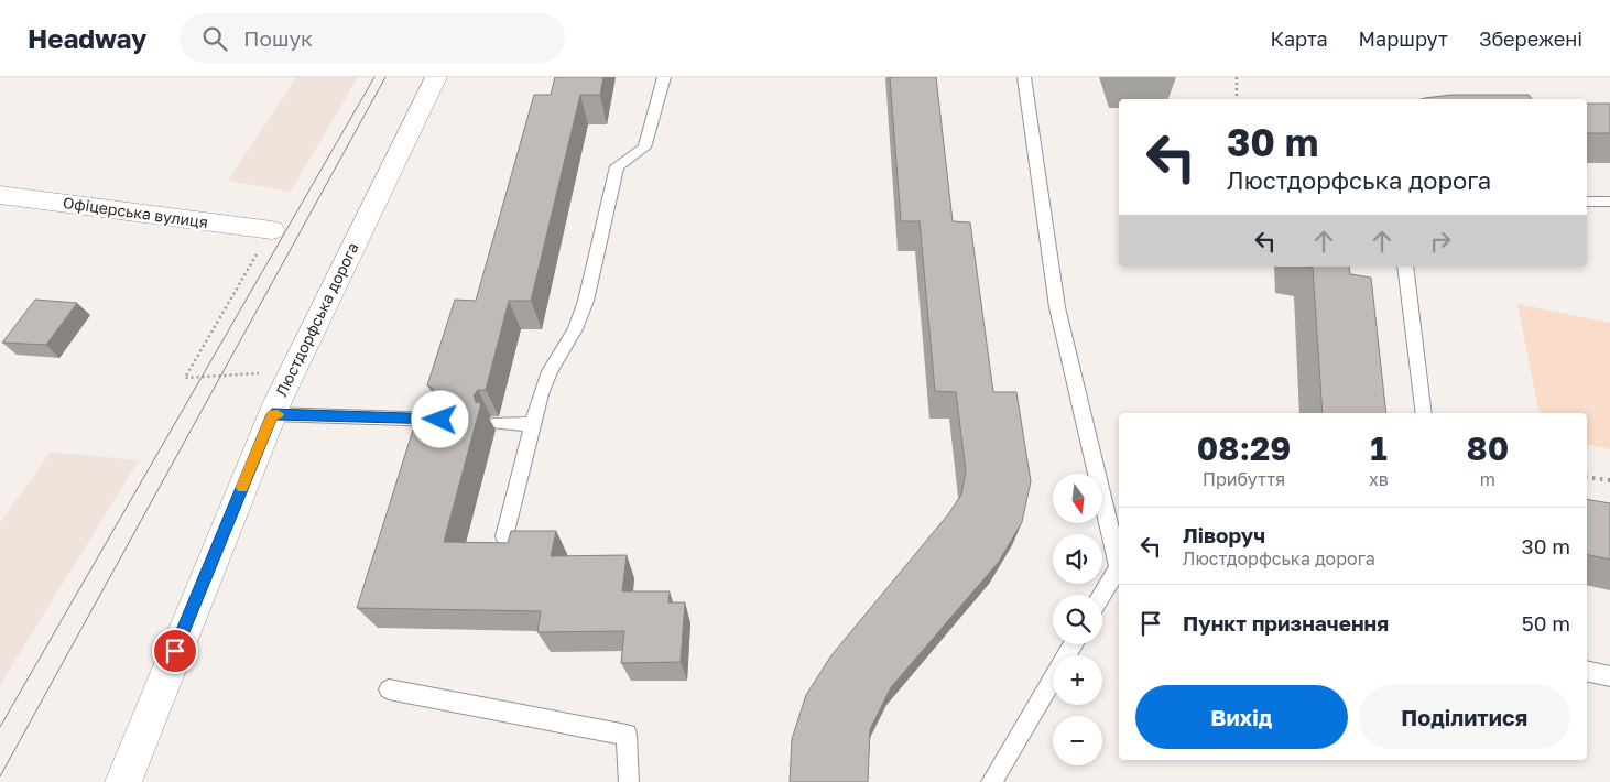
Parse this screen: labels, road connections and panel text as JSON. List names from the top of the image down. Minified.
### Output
{"streets":{"main road":["Офіцерська вулиця","Люстдорфська дорога"]},"north":"bottom","page":{"header":"Headway","search":"Пошук","nav":["Карта","Маршрут","Збережені"],"turn":["30 m","Люстдорфська дорога"],"eta":["08:29","Прибуття","1","хв","80","m"],"map_buttons":["+","−"],"list":[{"name":"Ліворуч","note":"Люстдорфська дорога","value":"30 m"},{"name":"Пункт призначення","value":"50 m"}],"buttons":["Вихід","Поділитися"]}}
